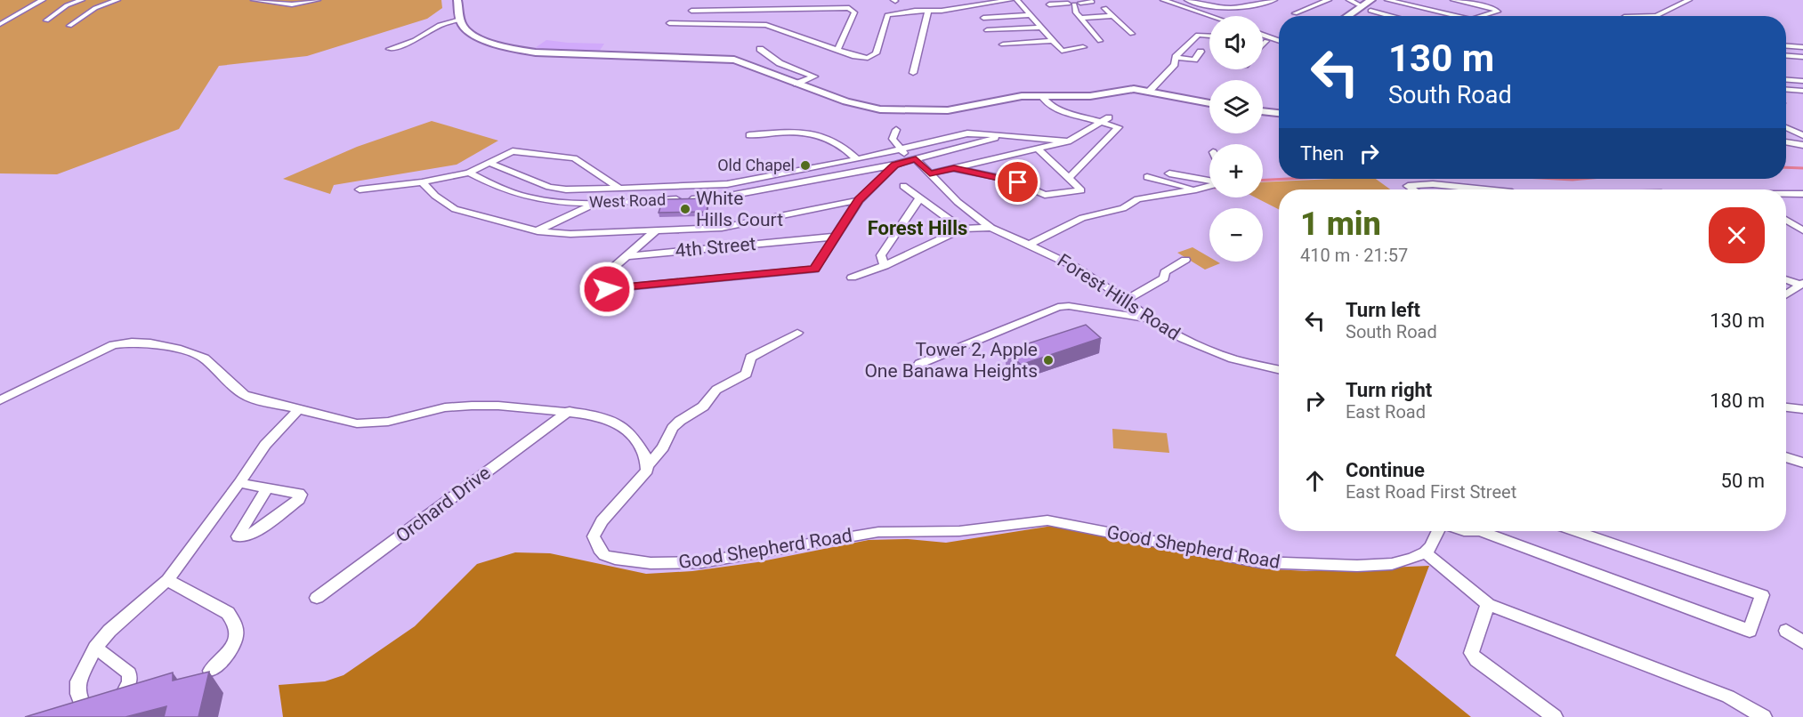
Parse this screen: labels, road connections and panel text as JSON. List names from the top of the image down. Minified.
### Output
{"streets":{"street":["West Road","4th Street","Forest Hills Road","Orchard Drive","Good Shepherd Road"]},"crossings":[["West Road","Forest Hills Road"]],"districts":["Forest Hills"],"places":["Old Chapel","White Hills Court","Tower 2, Apple One Banawa Heights"],"page":{"map_buttons":["+","−"],"turn":["130 m","South Road"],"then":"Then","heading":["1 min","410 m · 21:57"],"list":[{"name":"Turn left","note":"South Road","value":"130 m"},{"name":"Turn right","note":"East Road","value":"180 m"},{"name":"Continue","note":"East Road First Street","value":"50 m"}]}}
